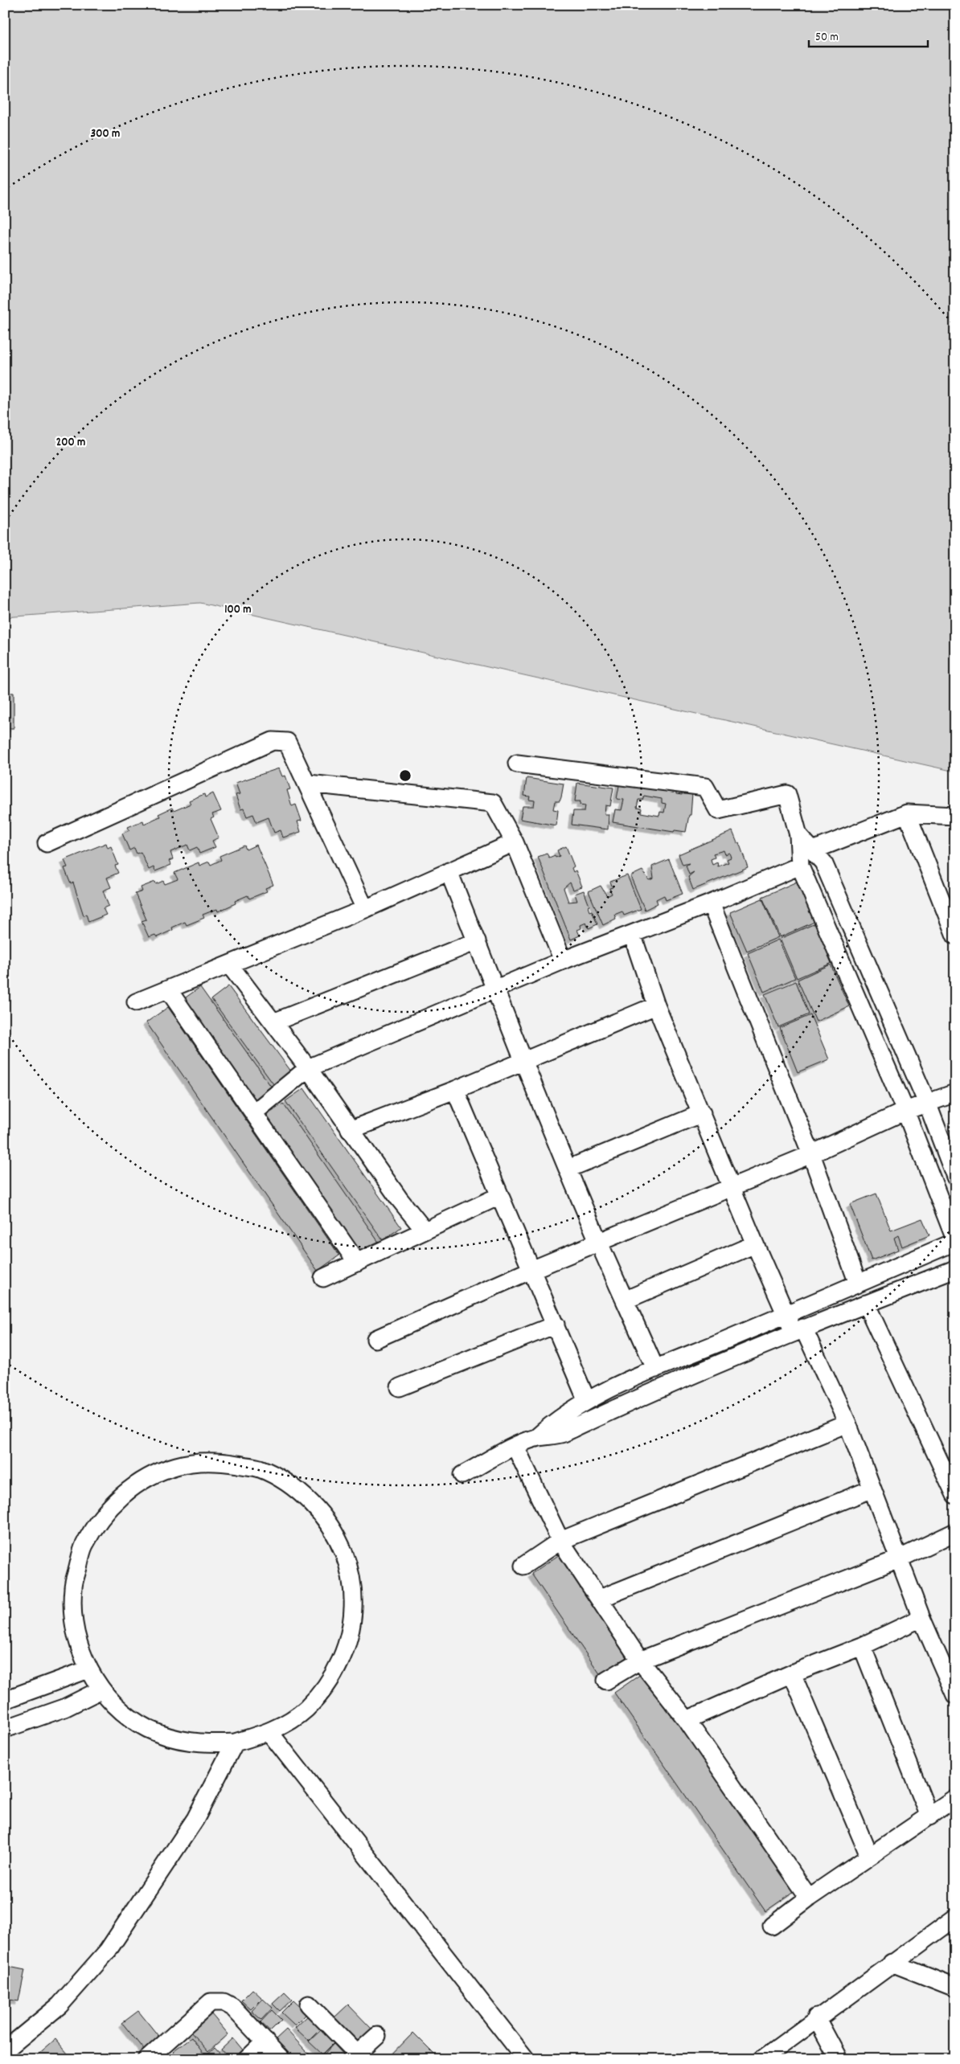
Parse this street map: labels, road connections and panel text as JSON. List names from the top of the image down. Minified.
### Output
{"scale_bar":"50 m","rings":["300 m","200 m","100 m"]}
